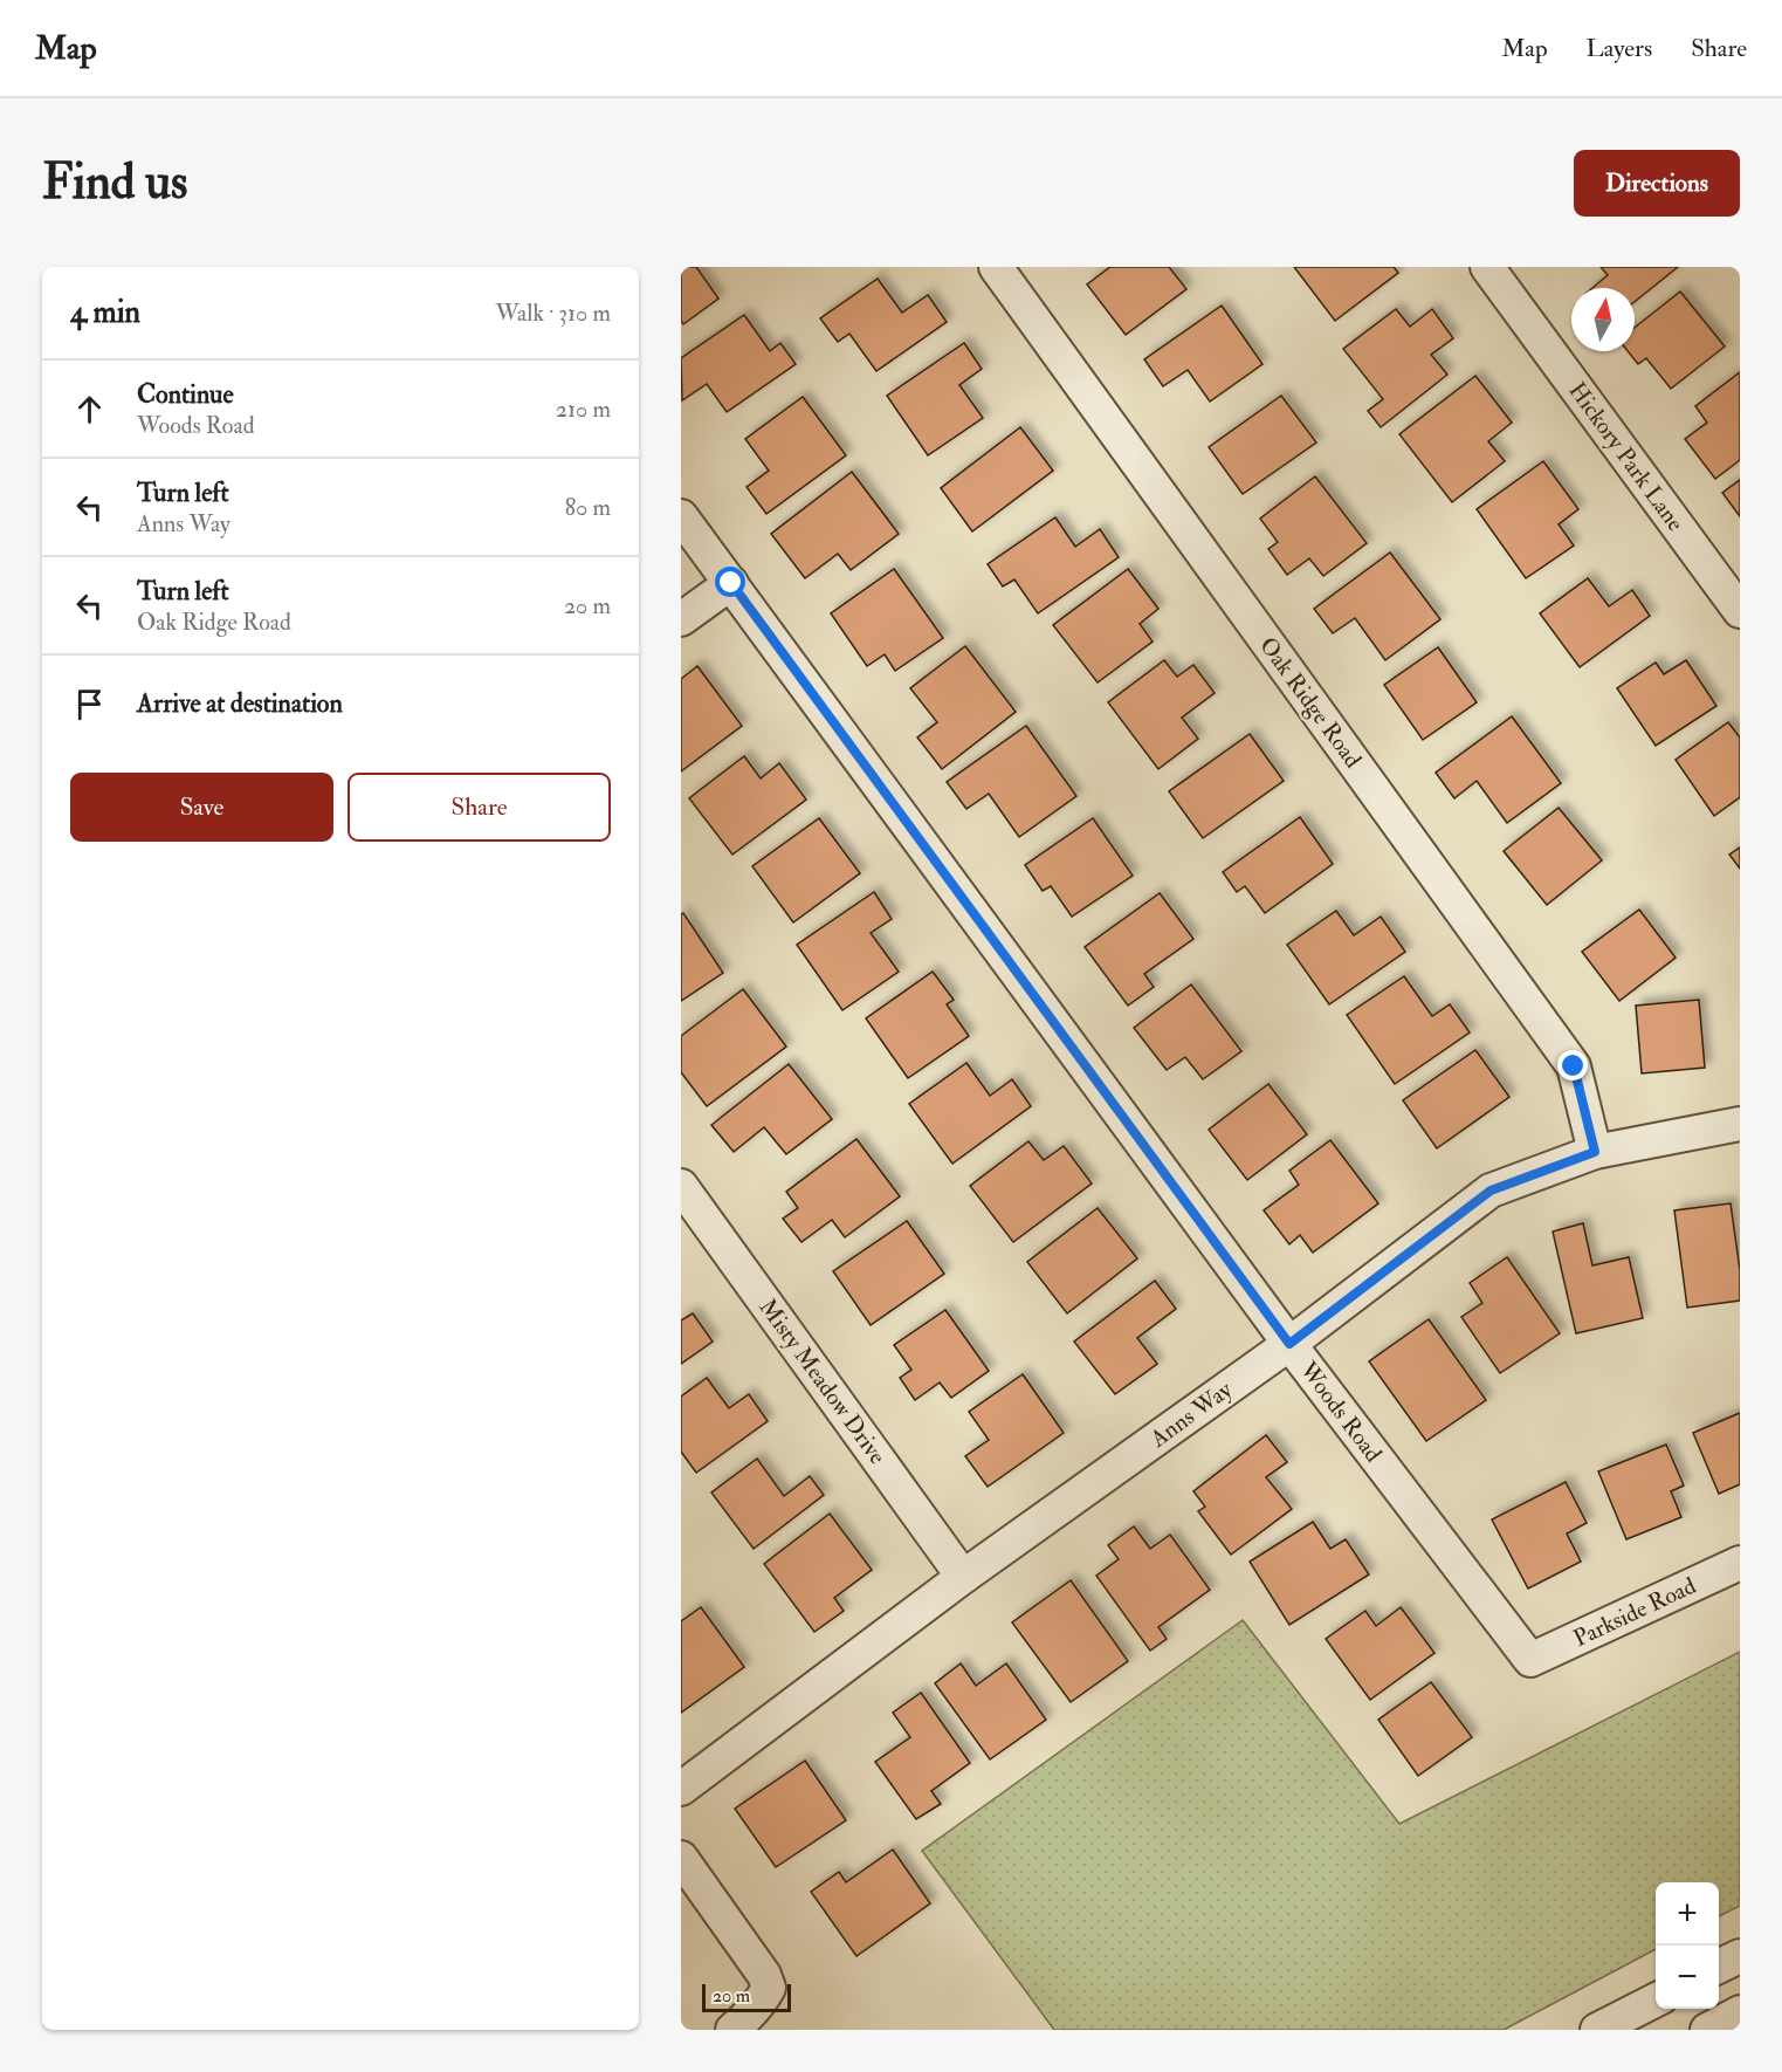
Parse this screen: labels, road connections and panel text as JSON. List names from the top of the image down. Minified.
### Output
{"streets":{"street":["Hickory Park Lane","Oak Ridge Road","Misty Meadow Drive","Woods Road","Anns Way","Parkside Road"]},"crossings":[["Oak Ridge Road","Anns Way"],["Misty Meadow Drive","Anns Way"],["Woods Road","Anns Way"],["Woods Road","Parkside Road"]],"scale_bar":"20 m","north":"top","page":{"header":"Map","nav":["Map","Layers","Share"],"buttons":["Directions",["Save","Share"]],"title":"Find us","heading":["4 min","Walk · 310 m"],"list":[["Continue","Woods Road","210 m"],["Turn left","Anns Way","80 m"],["Turn left","Oak Ridge Road","20 m"],"Arrive at destination"],"map_buttons":["+","−"],"scale":"20 m"}}
